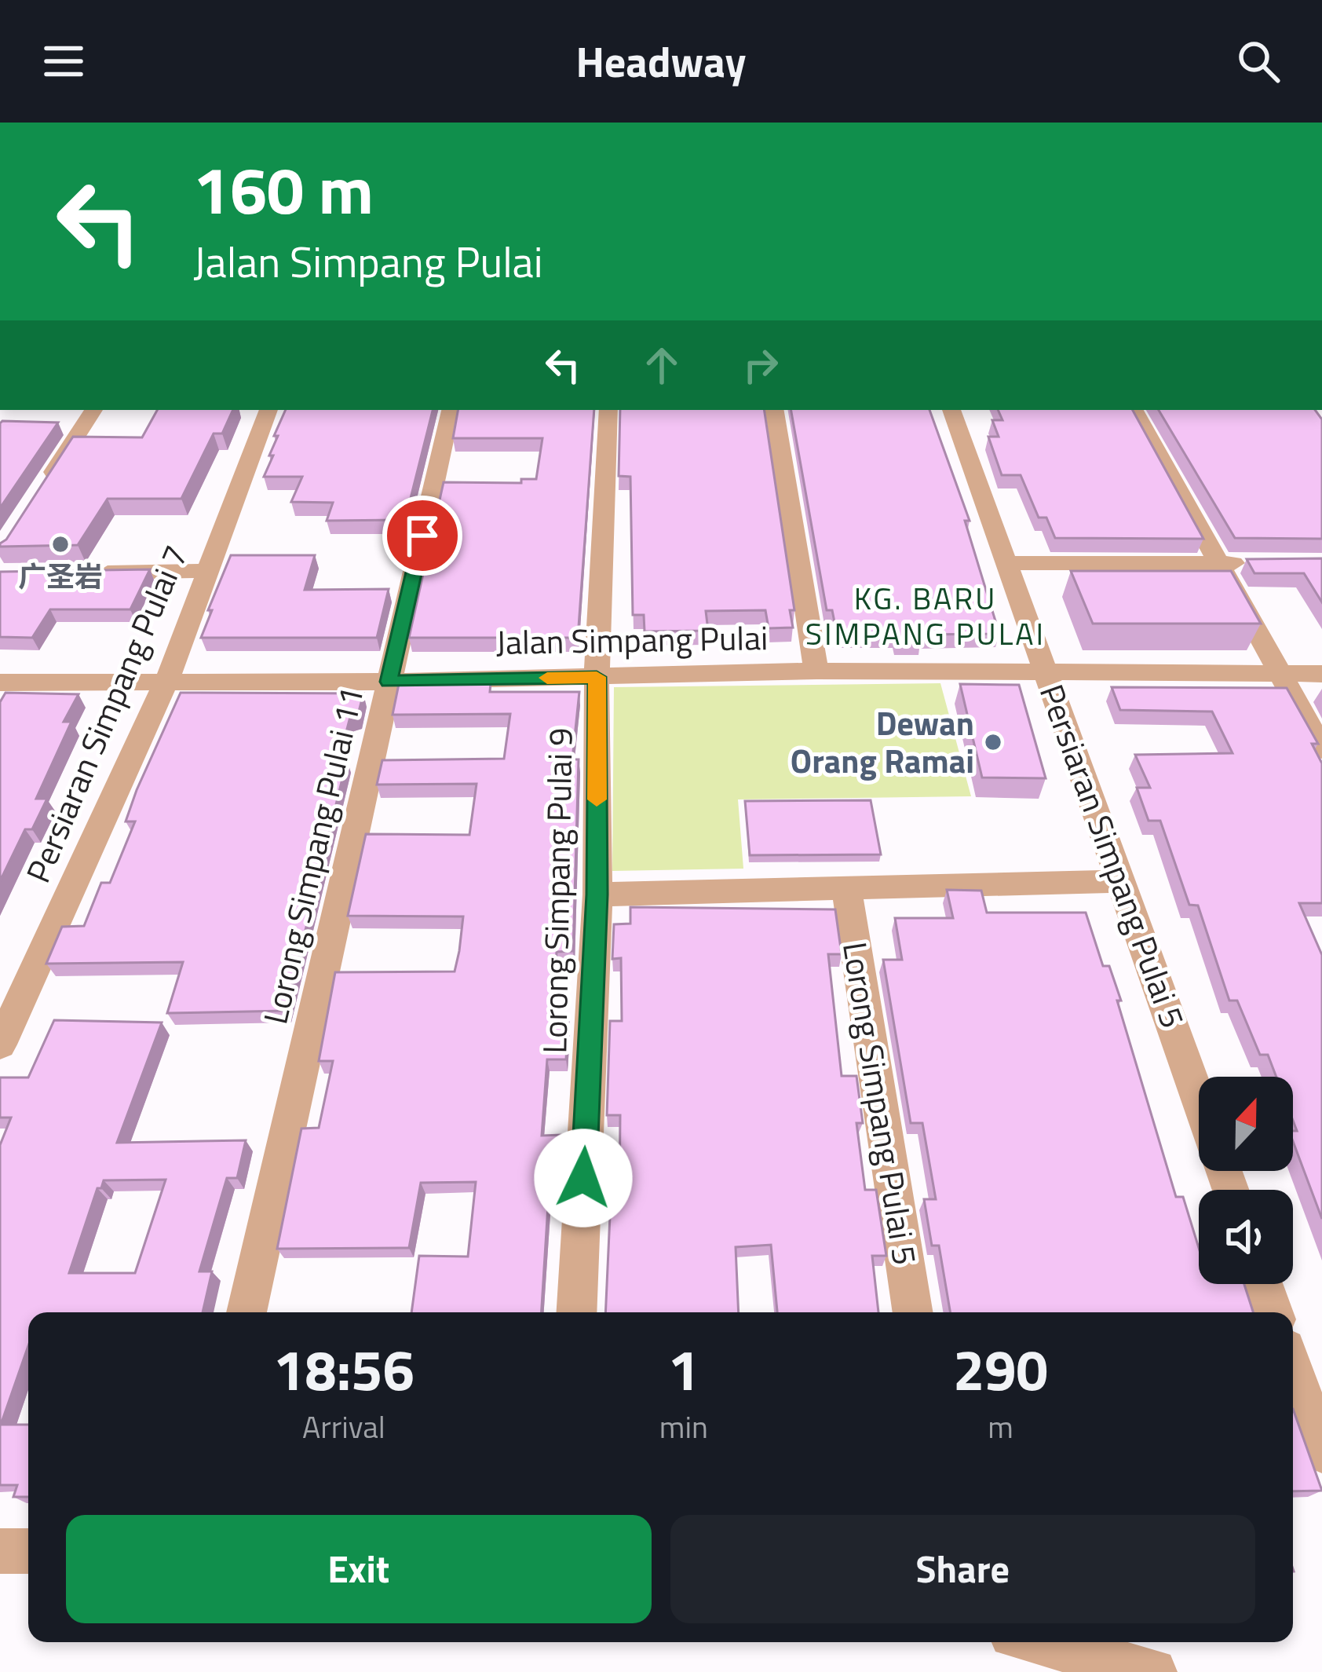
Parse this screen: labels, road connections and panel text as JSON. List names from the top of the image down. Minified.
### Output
{"streets":{"street":["Jalan Simpang Pulai","Persiaran Simpang Pulai 7","Lorong Simpang Pulai 11","Persiaran Simpang Pulai 5","Lorong Simpang Pulai 9","Lorong Simpang Pulai 5"]},"crossings":[["Jalan Simpang Pulai","Persiaran Simpang Pulai 7"],["Jalan Simpang Pulai","Lorong Simpang Pulai 11"],["Jalan Simpang Pulai","Persiaran Simpang Pulai 5"],["Jalan Simpang Pulai","Lorong Simpang Pulai 9"]],"districts":["KG. BARU SIMPANG PULAI"],"places":["广圣岩","Dewan Orang Ramai"],"north":"top","page":{"header":"Headway","turn":["160 m","Jalan Simpang Pulai"],"eta":["18:56","Arrival","1","min","290","m"],"buttons":["Exit","Share"]}}
